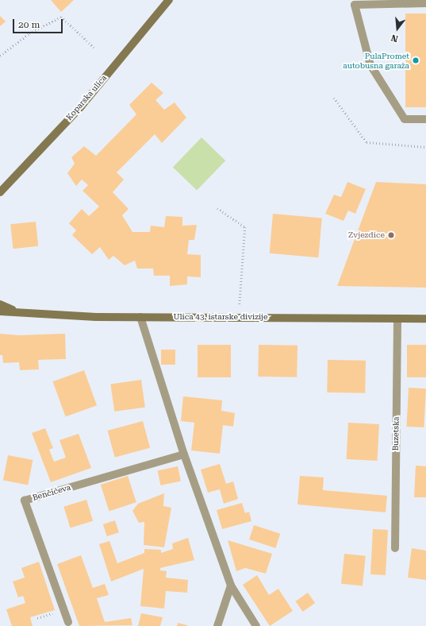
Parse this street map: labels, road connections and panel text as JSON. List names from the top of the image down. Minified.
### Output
{"streets":{"main road":["Koparska ulica","Ulica 43. istarske divizije"],"street":["Buzetska","Benčićeva"]},"crossings":[["Ulica 43. istarske divizije","Buzetska"]],"places":["PulaPromet autobusna garaža","Zvjezdice"],"scale_bar":"20 m","north":"bottom"}
